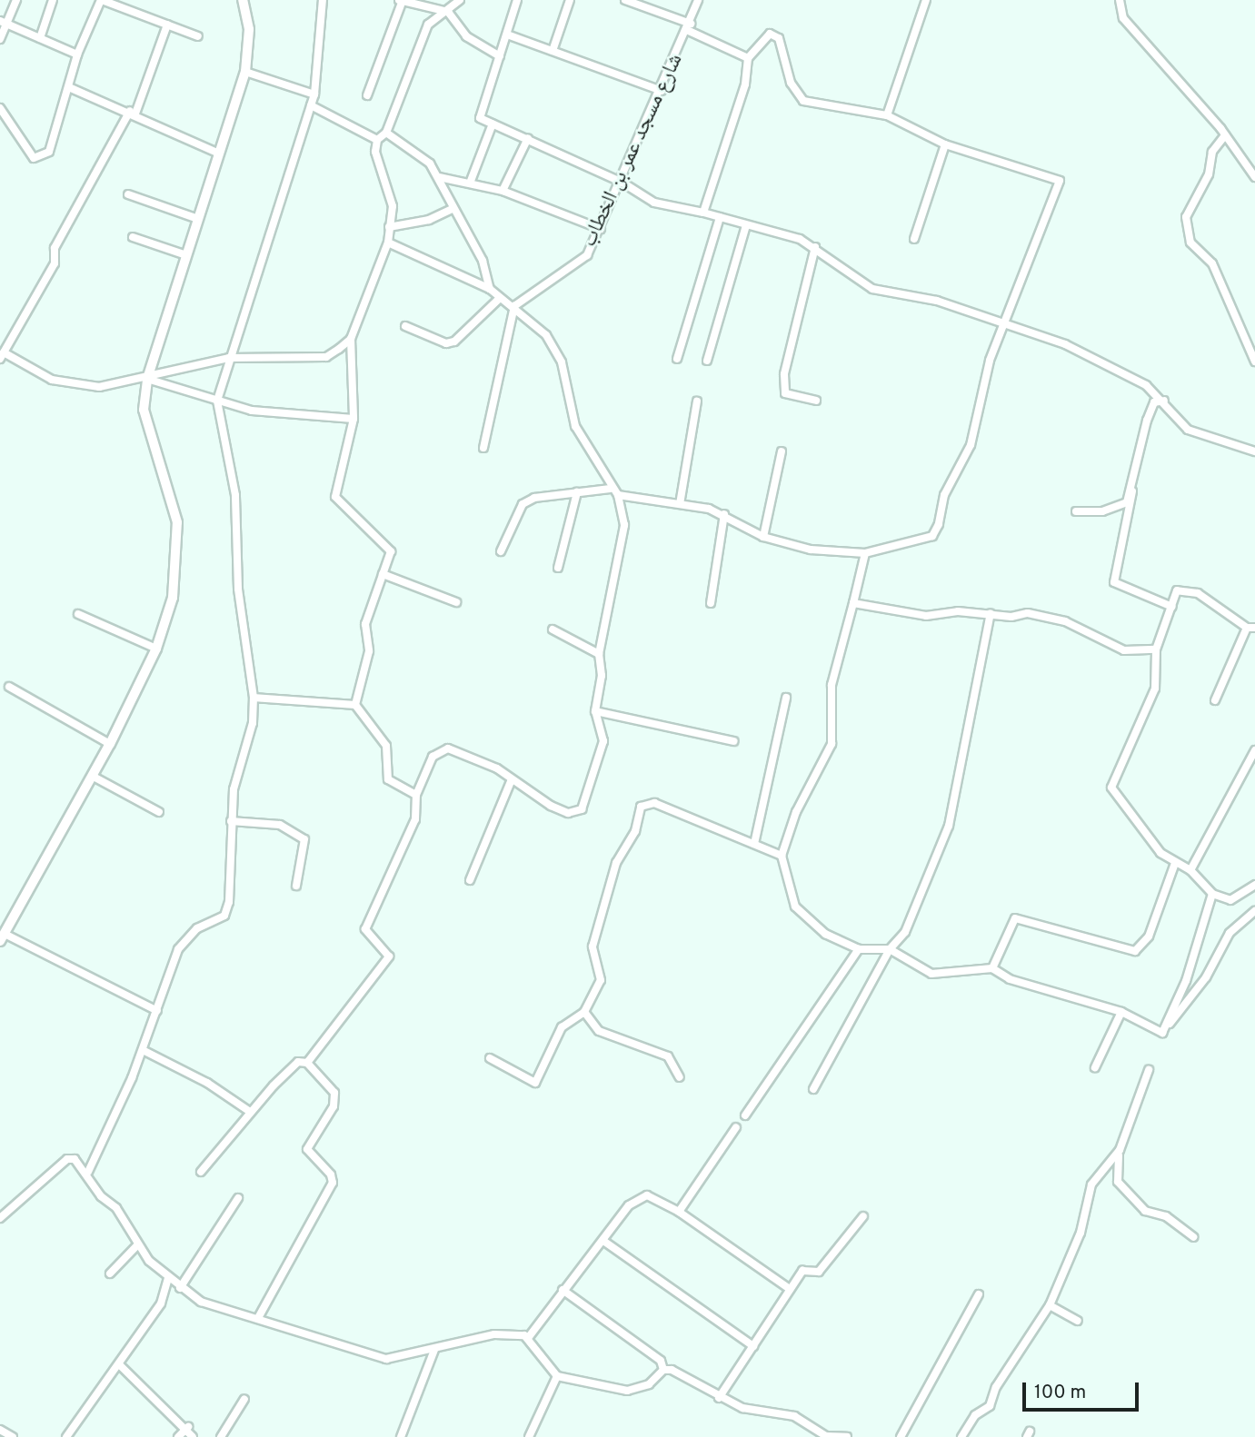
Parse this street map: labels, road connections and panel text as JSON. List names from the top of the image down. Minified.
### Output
{"streets":{"street":["شارع مسجد عمر بن الخطاب"]},"scale_bar":"100 m"}
